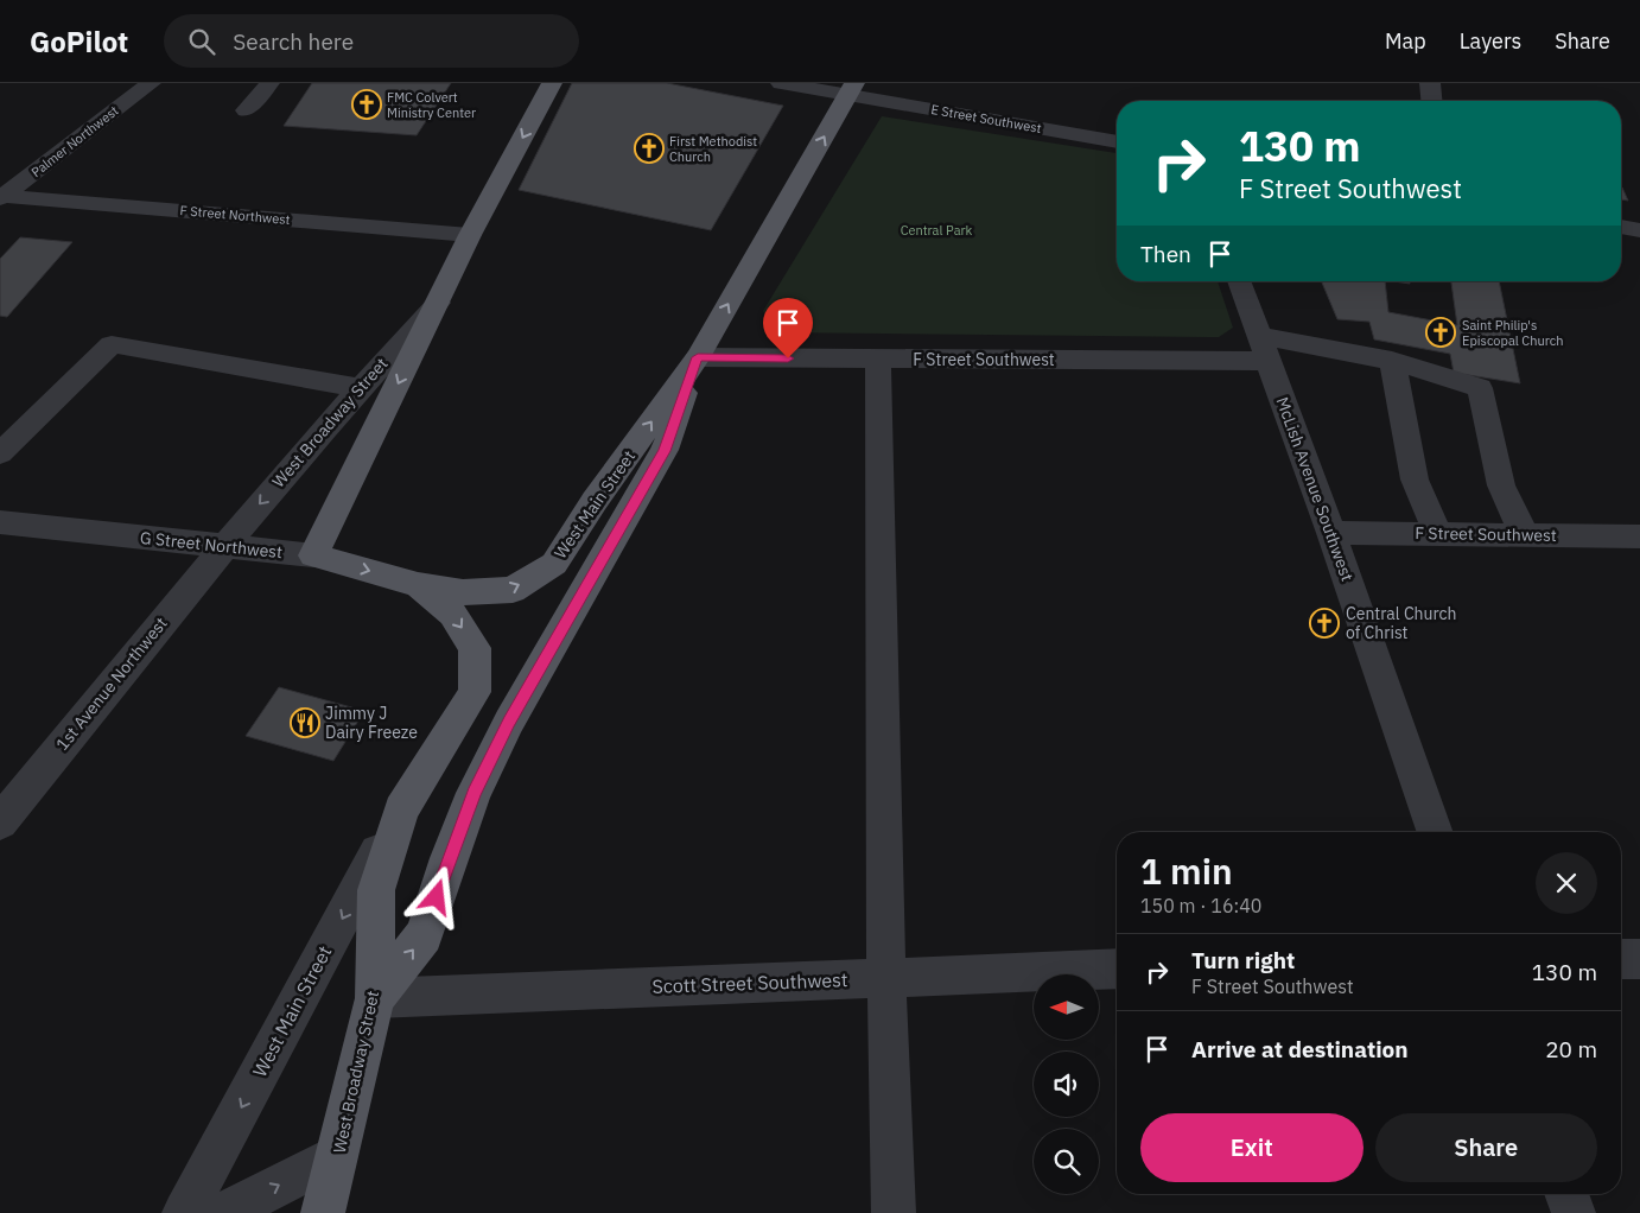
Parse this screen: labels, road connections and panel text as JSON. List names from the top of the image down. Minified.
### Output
{"streets":{"main road":["West Broadway Street","West Main Street","G Street Northwest"],"street":["E Street Southwest","Palmer Northwest","F Street Northwest","F Street Southwest","McLish Avenue Southwest","1st Avenue Northwest","Scott Street Southwest"]},"crossings":[["E Street Southwest","West Main Street"],["Palmer Northwest","F Street Northwest"],["F Street Northwest","West Broadway Street"],["F Street Southwest","McLish Avenue Southwest"],["F Street Southwest","West Main Street"],["West Broadway Street","West Main Street"],["West Broadway Street","G Street Northwest"],["West Broadway Street","1st Avenue Northwest"],["West Broadway Street","Scott Street Southwest"],["West Main Street","G Street Northwest"],["West Main Street","Scott Street Southwest"],["G Street Northwest","1st Avenue Northwest"]],"one_way":["West Broadway Street"],"parks":["Central Park"],"places":{"church":["FMC Colvert Ministry Center","First Methodist Church","Saint Philip's Episcopal Church","Central Church of Christ"],"restaurant":["Jimmy J Dairy Freeze"]},"north":"left","page":{"header":"GoPilot","search":"Search here","nav":["Map","Layers","Share"],"turn":["130 m","F Street Southwest"],"then":"Then","heading":["1 min","150 m · 16:40"],"list":[{"name":"Turn right","note":"F Street Southwest","value":"130 m"},{"name":"Arrive at destination","value":"20 m"}],"buttons":["Exit","Share"]}}
